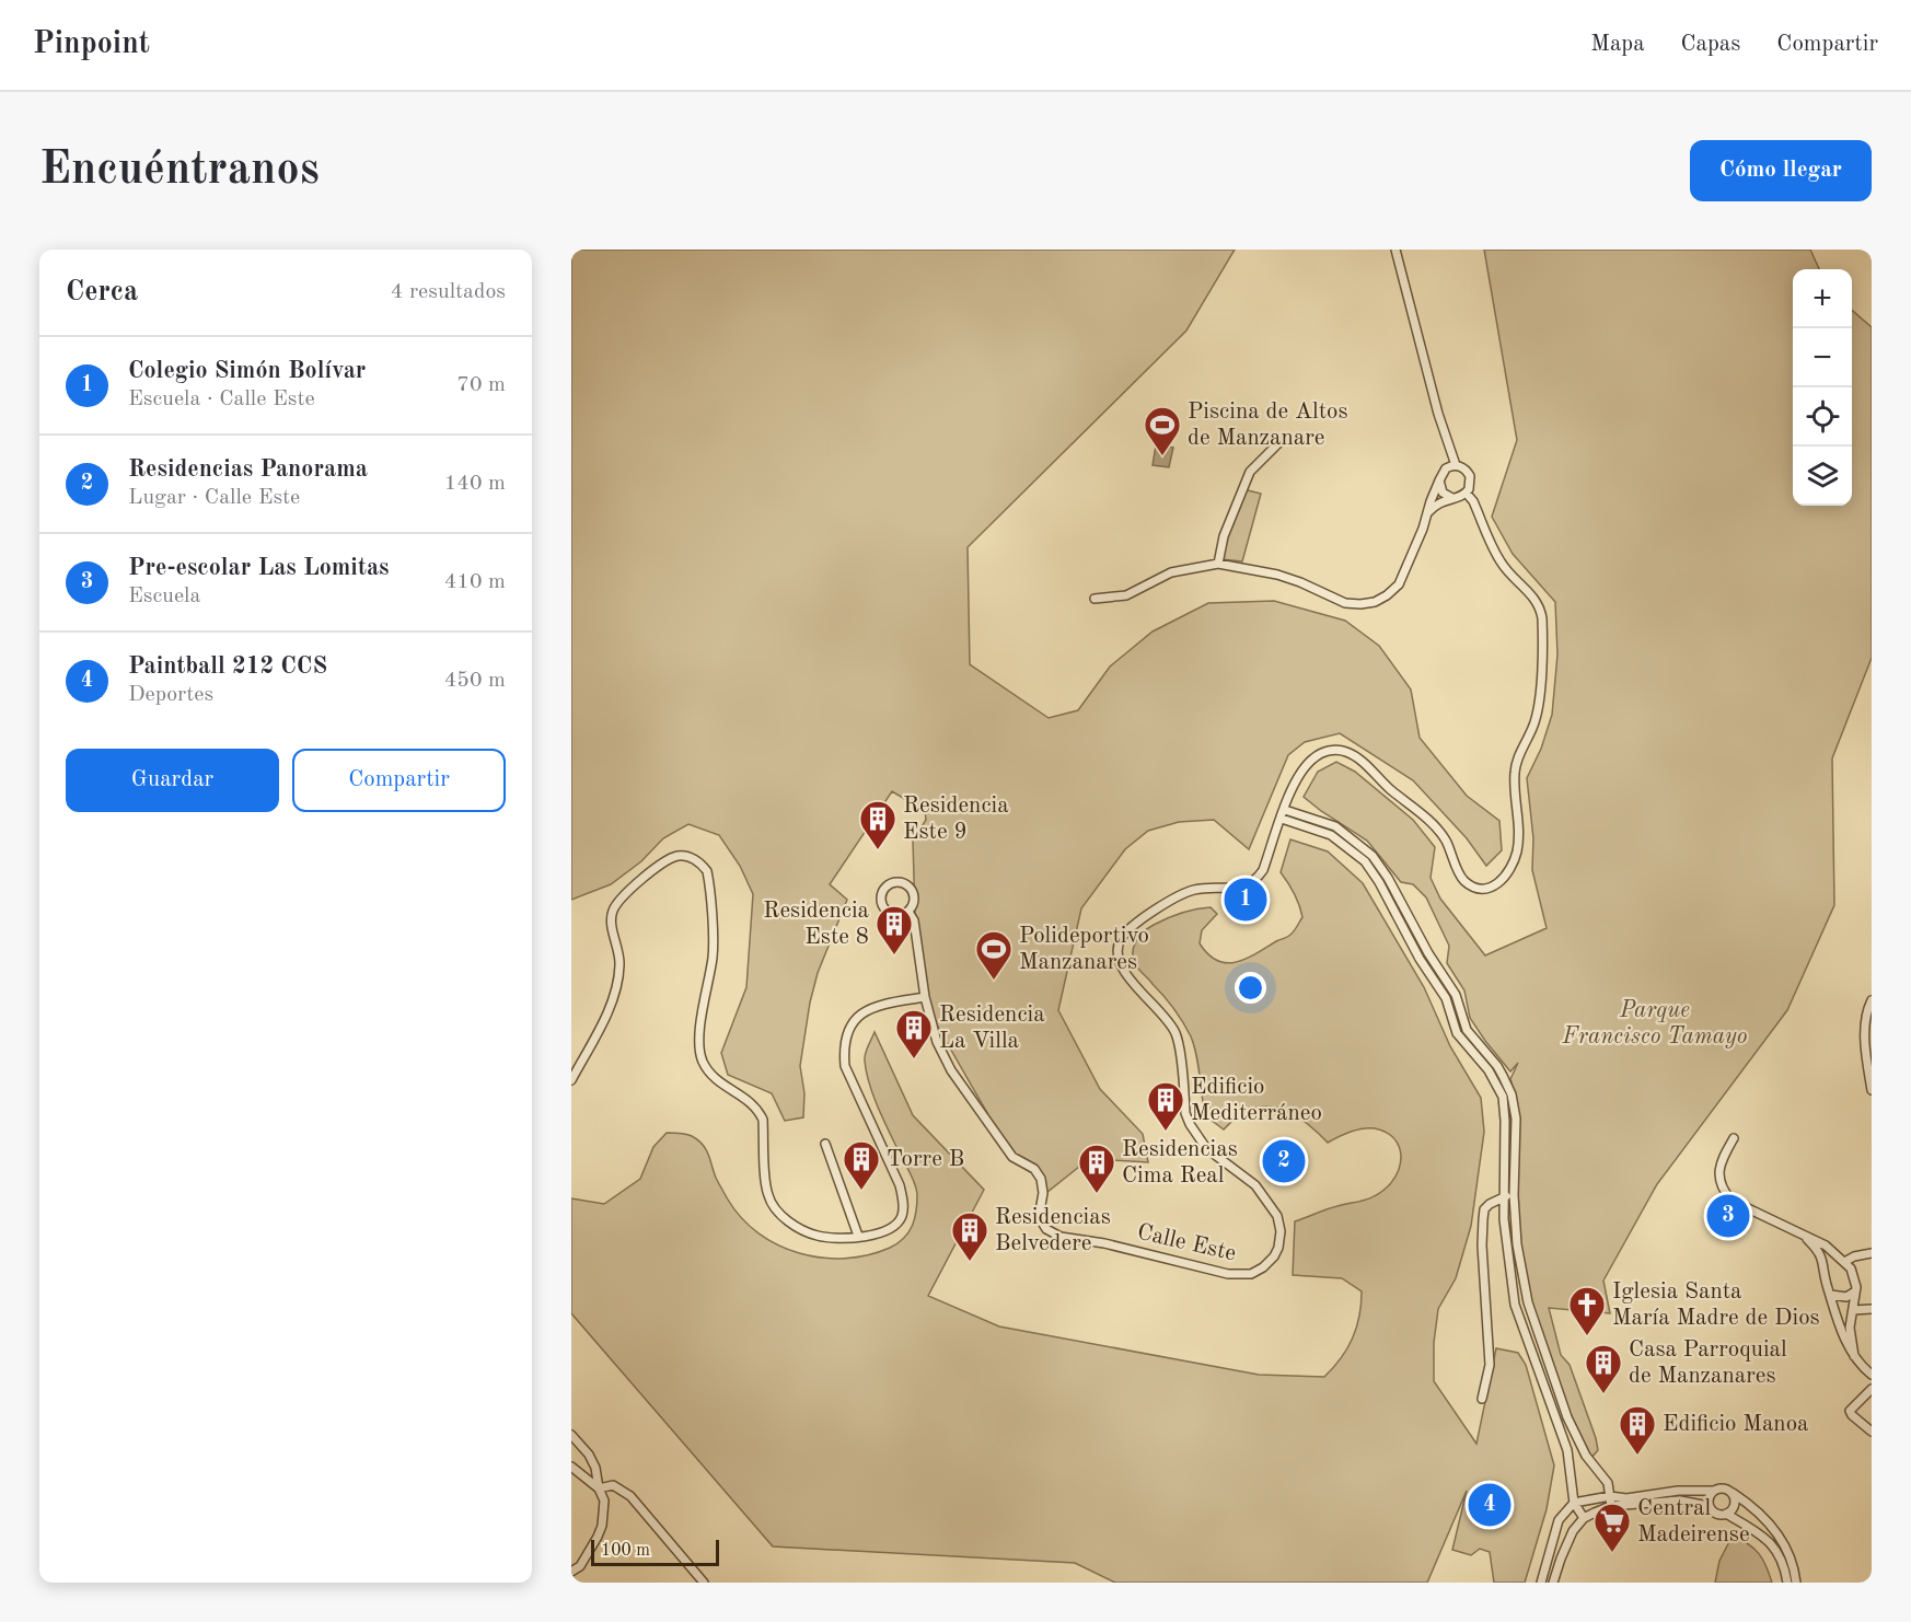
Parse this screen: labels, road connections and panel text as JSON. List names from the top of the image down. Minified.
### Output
{"streets":{"street":["Calle Este"]},"parks":["Parque Francisco Tamayo"],"places":{"sports":["Piscina de Altos de Manzanare","Polideportivo Manzanares"],"building":["Residencia Este 9","Residencia Este 8","Residencia La Villa","Edificio Mediterráneo","Torre B","Residencias Cima Real","Residencias Belvedere","Casa Parroquial de Manzanares","Edificio Manoa"],"church":["Iglesia Santa María Madre de Dios"],"supermarket":["Central Madeirense"]},"scale_bar":"100 m","page":{"header":"Pinpoint","nav":["Mapa","Capas","Compartir"],"buttons":["Cómo llegar",["Guardar","Compartir"]],"title":"Encuéntranos","heading":["Cerca","4 resultados"],"map_buttons":["+","−"],"list":[{"mark":"1","name":"Colegio Simón Bolívar","note":"Escuela · Calle Este","value":"70 m"},{"mark":"2","name":"Residencias Panorama","note":"Lugar · Calle Este","value":"140 m"},{"mark":"3","name":"Pre-escolar Las Lomitas","note":"Escuela","value":"410 m"},{"mark":"4","name":"Paintball 212 CCS","note":"Deportes","value":"450 m"}],"pins":["1","2","3","4"],"scale":"100 m"}}
